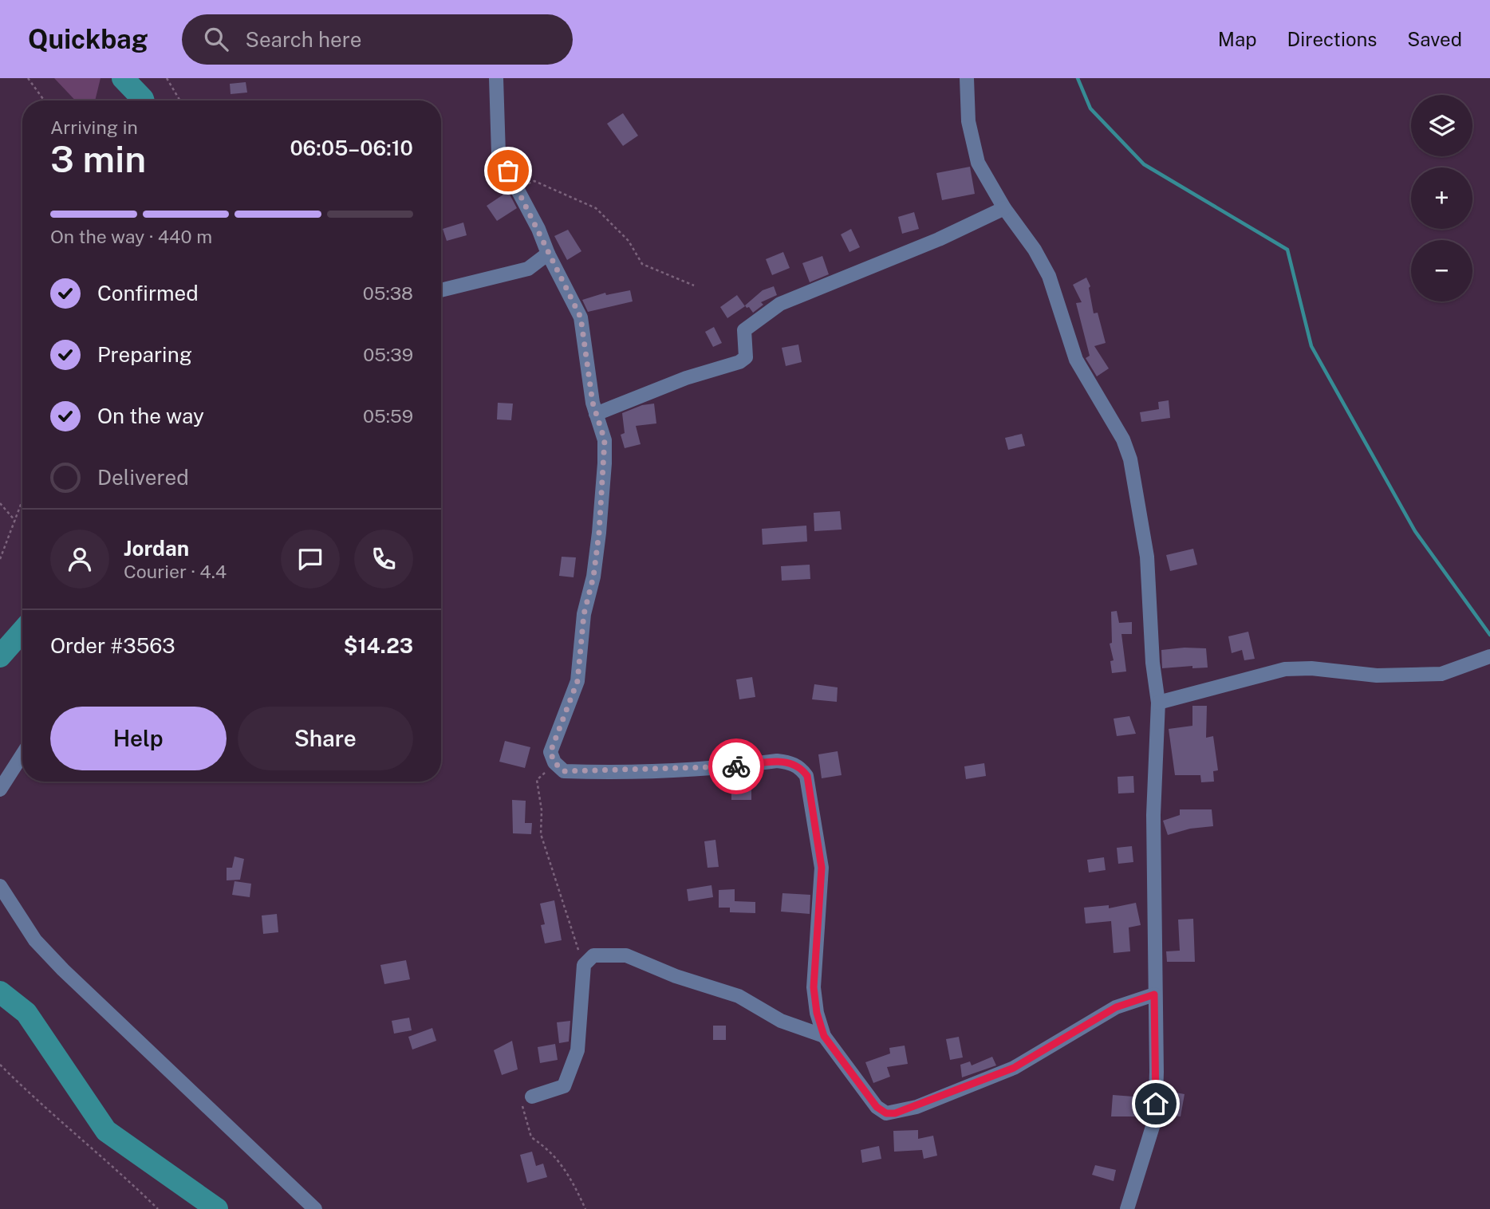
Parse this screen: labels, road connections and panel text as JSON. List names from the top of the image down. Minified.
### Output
{"page":{"header":"Quickbag","search":"Search here","nav":["Map","Directions","Saved"],"map_buttons":["+","−"],"heading":["3 min","Arriving in","06:05–06:10"],"panel":["Jordan","Courier · 4.4","Order #3563","$14.23"],"bar":"On the way · 440 m","list":[["Confirmed","05:38"],["Preparing","05:39"],["On the way","05:59"],"Delivered"],"buttons":["Help","Share"]}}
